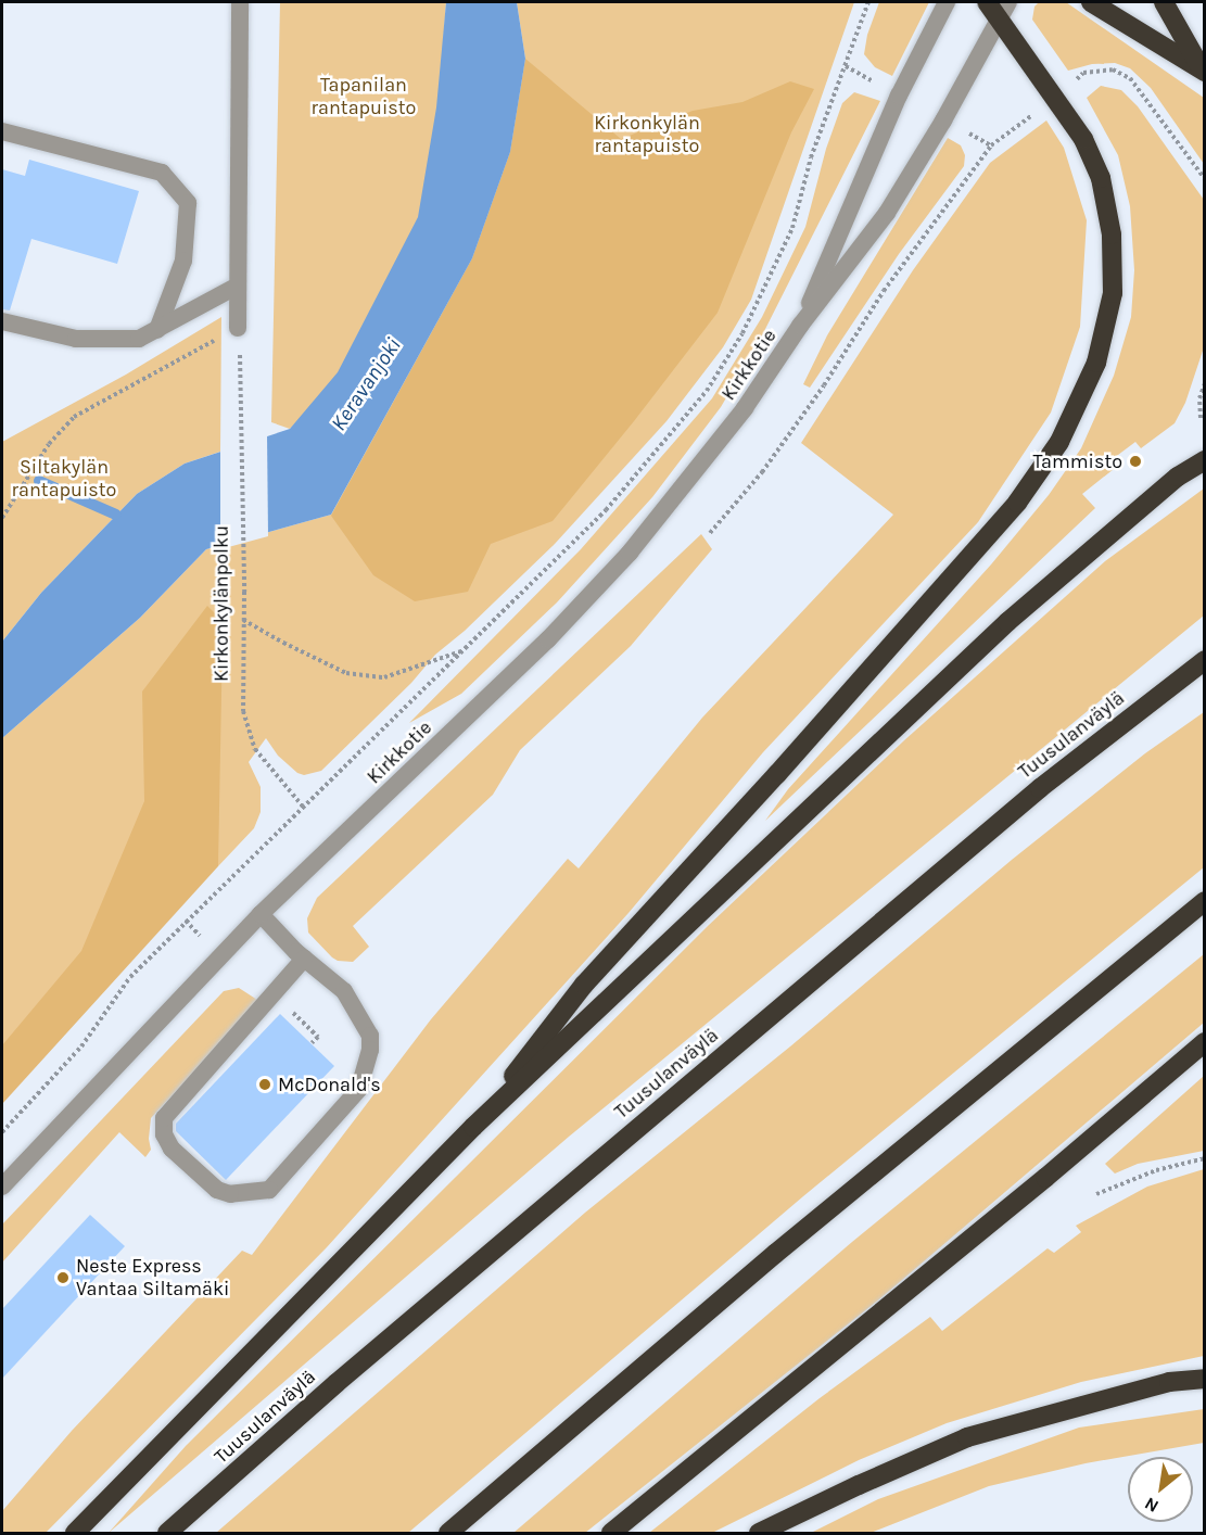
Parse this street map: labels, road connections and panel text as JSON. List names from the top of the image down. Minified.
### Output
{"streets":{"highway":["Tuusulanväylä"],"street":["Kirkkotie"],"path":["Kirkonkylänpolku"]},"water":["Keravanjoki"],"parks":["Tapanilan rantapuisto","Kirkonkylän rantapuisto","Siltakylän rantapuisto"],"places":["Tammisto","McDonald's","Neste Express Vantaa Siltamäki"],"north":"bottom left"}
